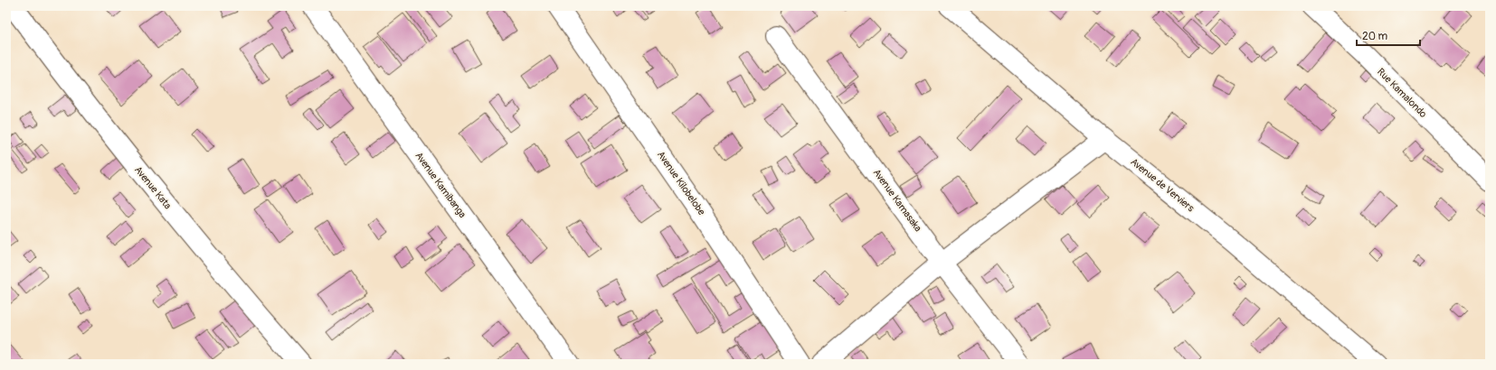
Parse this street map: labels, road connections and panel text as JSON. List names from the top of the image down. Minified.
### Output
{"streets":{"street":["Rue Kamalondo","Avenue Kilobelobe","Avenue Kamibanga","Avenue de Verviers","Avenue Kata","Avenue Kamasaka"]},"scale_bar":"20 m"}
